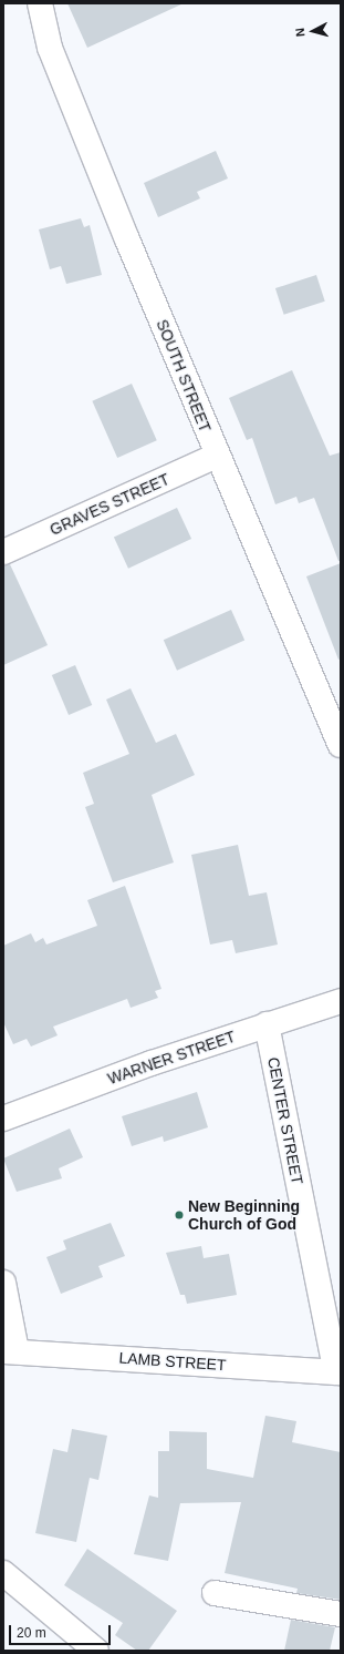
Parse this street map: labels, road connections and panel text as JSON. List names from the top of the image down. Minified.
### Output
{"streets":{"street":["SOUTH STREET","GRAVES STREET","WARNER STREET","CENTER STREET","LAMB STREET"]},"crossings":[["SOUTH STREET","GRAVES STREET"],["WARNER STREET","CENTER STREET"],["CENTER STREET","LAMB STREET"]],"places":["New Beginning Church of God"],"scale_bar":"20 m","north":"left"}
